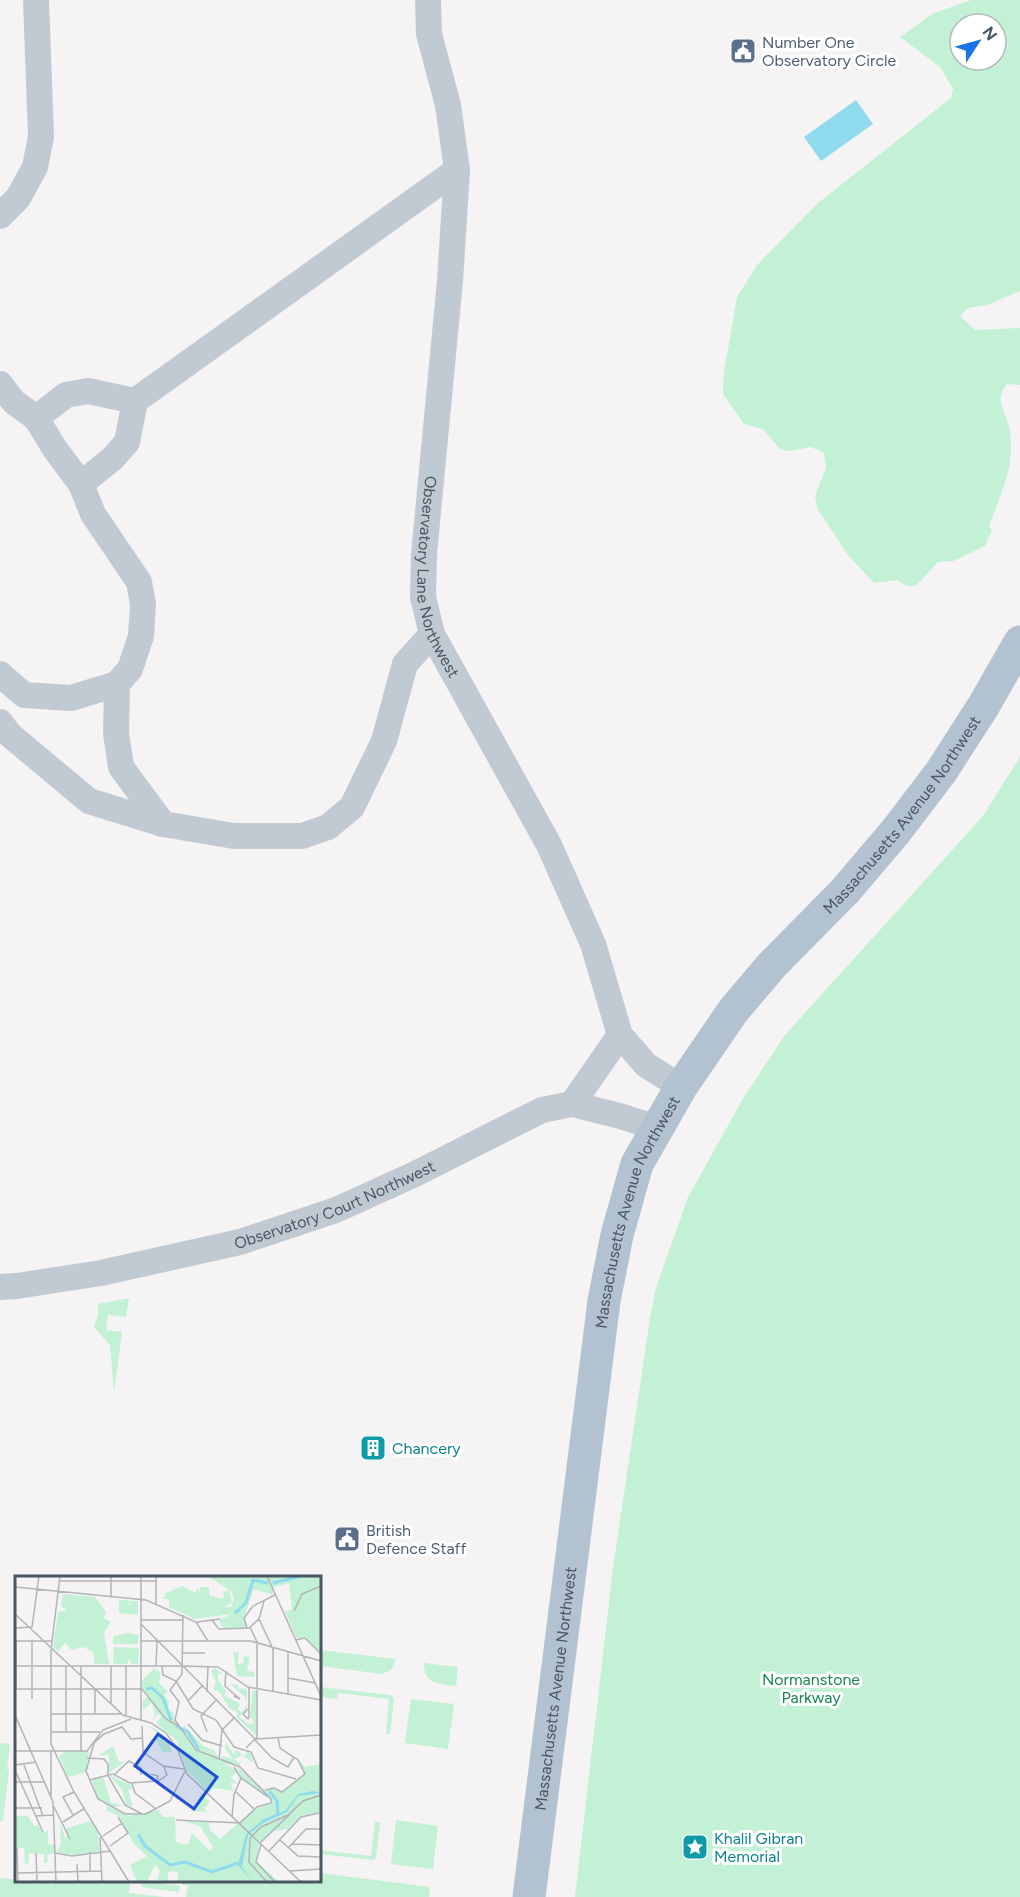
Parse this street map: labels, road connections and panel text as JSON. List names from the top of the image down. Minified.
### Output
{"streets":{"main road":["Massachusetts Avenue Northwest"],"street":["Observatory Lane Northwest","Observatory Court Northwest"]},"crossings":[["Observatory Lane Northwest","Massachusetts Avenue Northwest"],["Massachusetts Avenue Northwest","Observatory Court Northwest"]],"parks":["Normanstone Parkway"],"places":{"public building":["Number One Observatory Circle","British Defence Staff"],"building":["Chancery"],"place":["Khalil Gibran Memorial"]},"north":"top right"}
